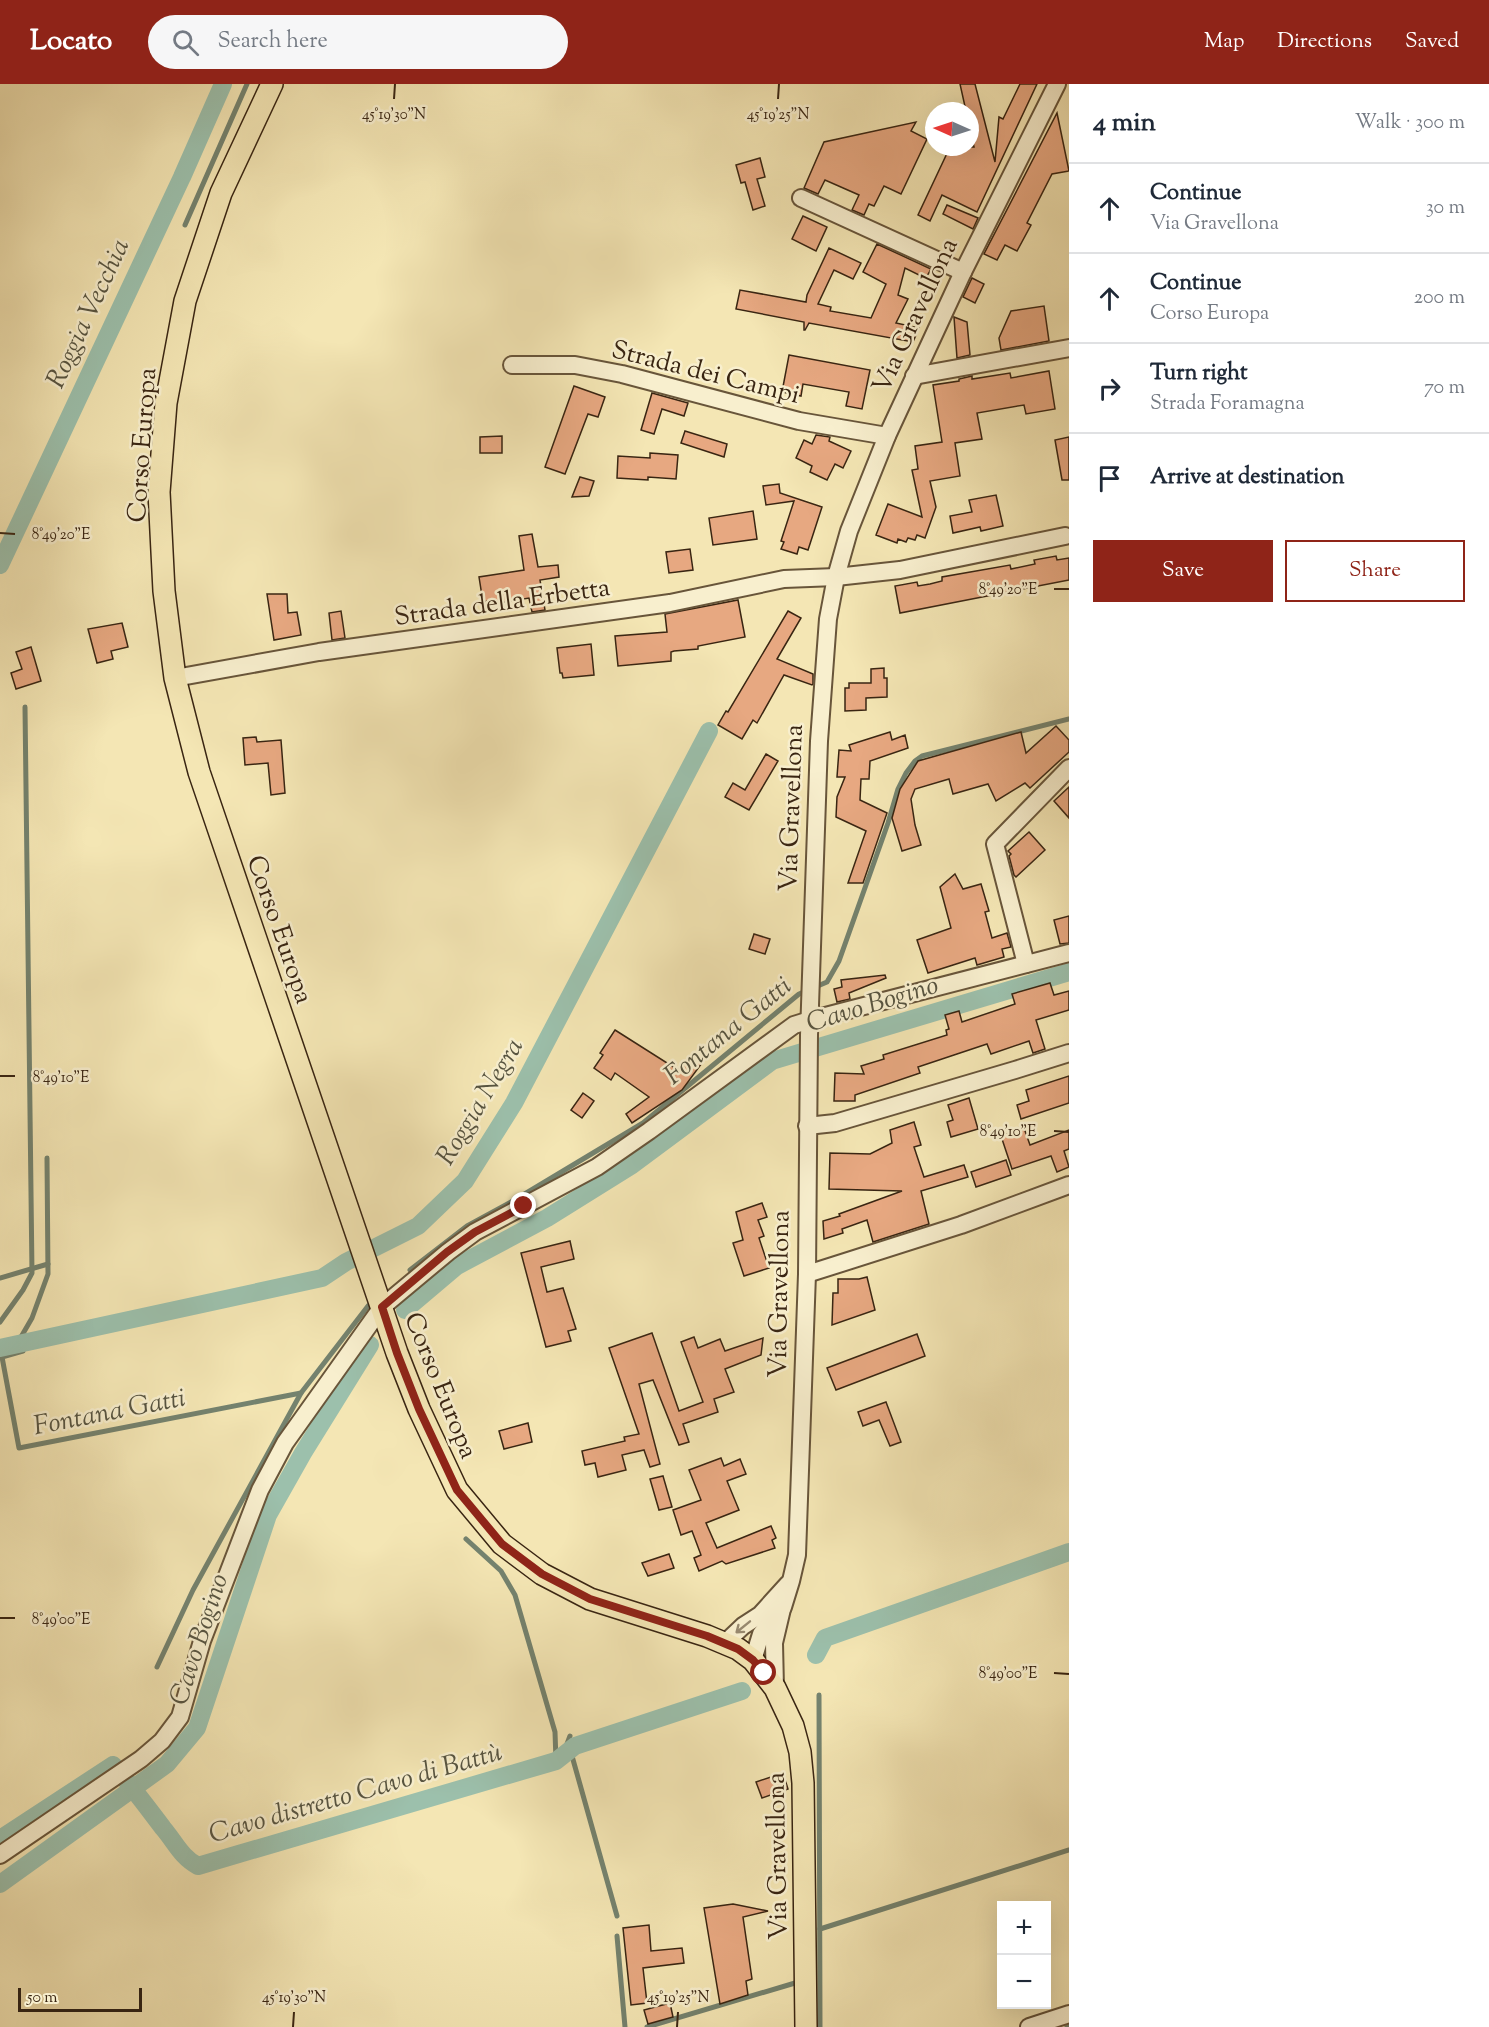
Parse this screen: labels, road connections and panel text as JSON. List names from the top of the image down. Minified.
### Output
{"streets":{"main road":["Via Gravellona","Corso Europa"],"street":["Strada dei Campi","Strada della Erbetta"]},"crossings":[["Via Gravellona","Strada dei Campi"],["Via Gravellona","Corso Europa"],["Via Gravellona","Strada della Erbetta"],["Corso Europa","Strada della Erbetta"]],"water":["Roggia Vecchia","Cavo Bogino","Fontana Gatti","Roggia Negra","Cavo distretto Cavo di Battù"],"scale_bar":"50 m","north":"left","page":{"header":"Locato","search":"Search here","nav":["Map","Directions","Saved"],"heading":["4 min","Walk · 300 m"],"list":[["Continue","Via Gravellona","30 m"],["Continue","Corso Europa","200 m"],["Turn right","Strada Foramagna","70 m"],"Arrive at destination"],"buttons":["Save","Share"],"map_buttons":["+","−"],"scale":"50 m"},"coordinates":["45°19'30\"N","45°19'25\"N","8°49'20\"E","8°49'10\"E","8°49'00\"E"]}
